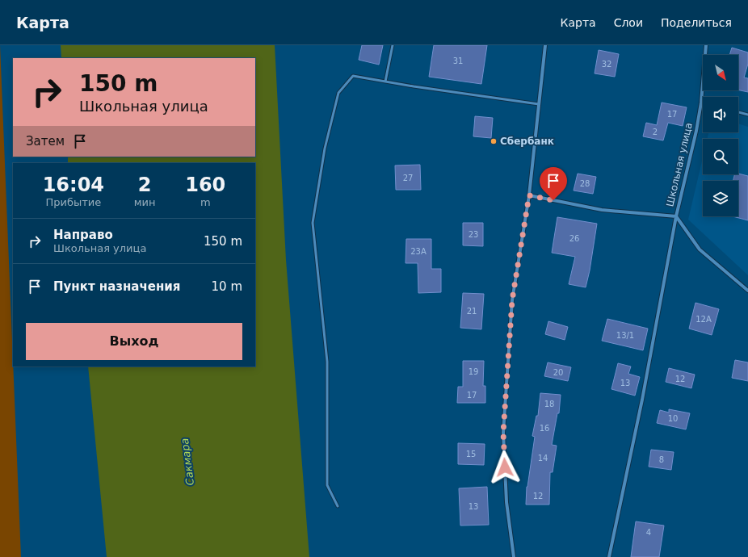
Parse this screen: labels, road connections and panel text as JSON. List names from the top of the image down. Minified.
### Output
{"streets":{"street":["Школьная улица"]},"water":["Сакмара"],"places":["Сбербанк"],"house_numbers":["31","32","17","2","27","28","23","26","23А","21","12А","13/1","19","20","12","13","17","18","10","16","15","14","8","12","13","4"],"north":"bottom right","page":{"header":"Карта","nav":["Карта","Слои","Поделиться"],"turn":["150 m","Школьная улица"],"then":"Затем","eta":["16:04","Прибытие","2","мин","160","m"],"list":[{"name":"Направо","note":"Школьная улица","value":"150 m"},{"name":"Пункт назначения","value":"10 m"}],"buttons":"Выход"}}
